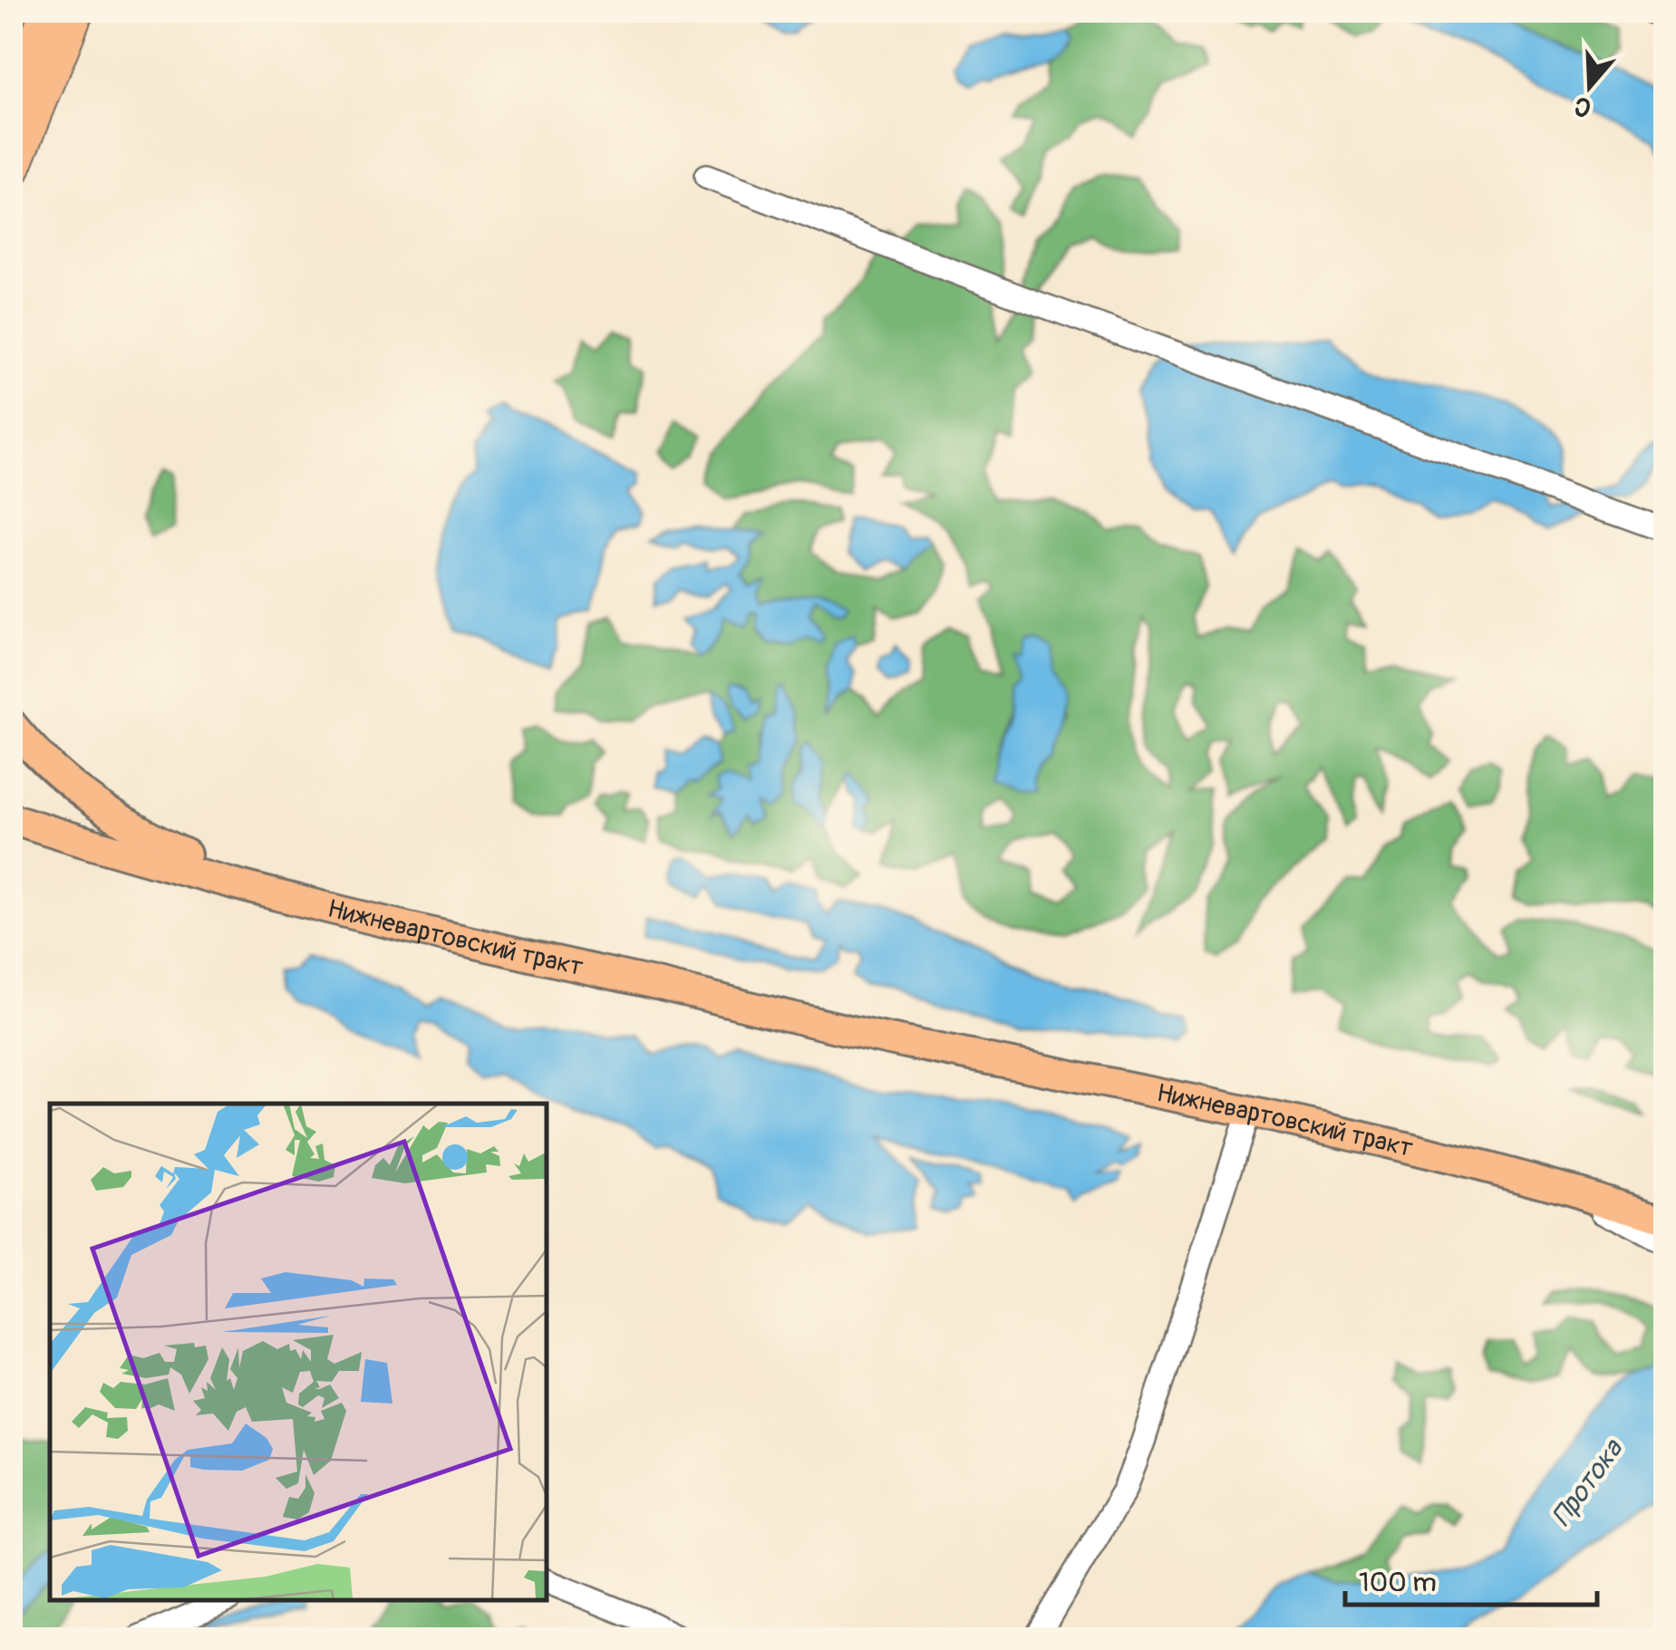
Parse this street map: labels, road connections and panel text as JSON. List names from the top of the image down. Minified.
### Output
{"streets":{"main road":["Нижневартовский тракт"]},"water":["Протока"],"scale_bar":"100 m","north":"bottom"}
